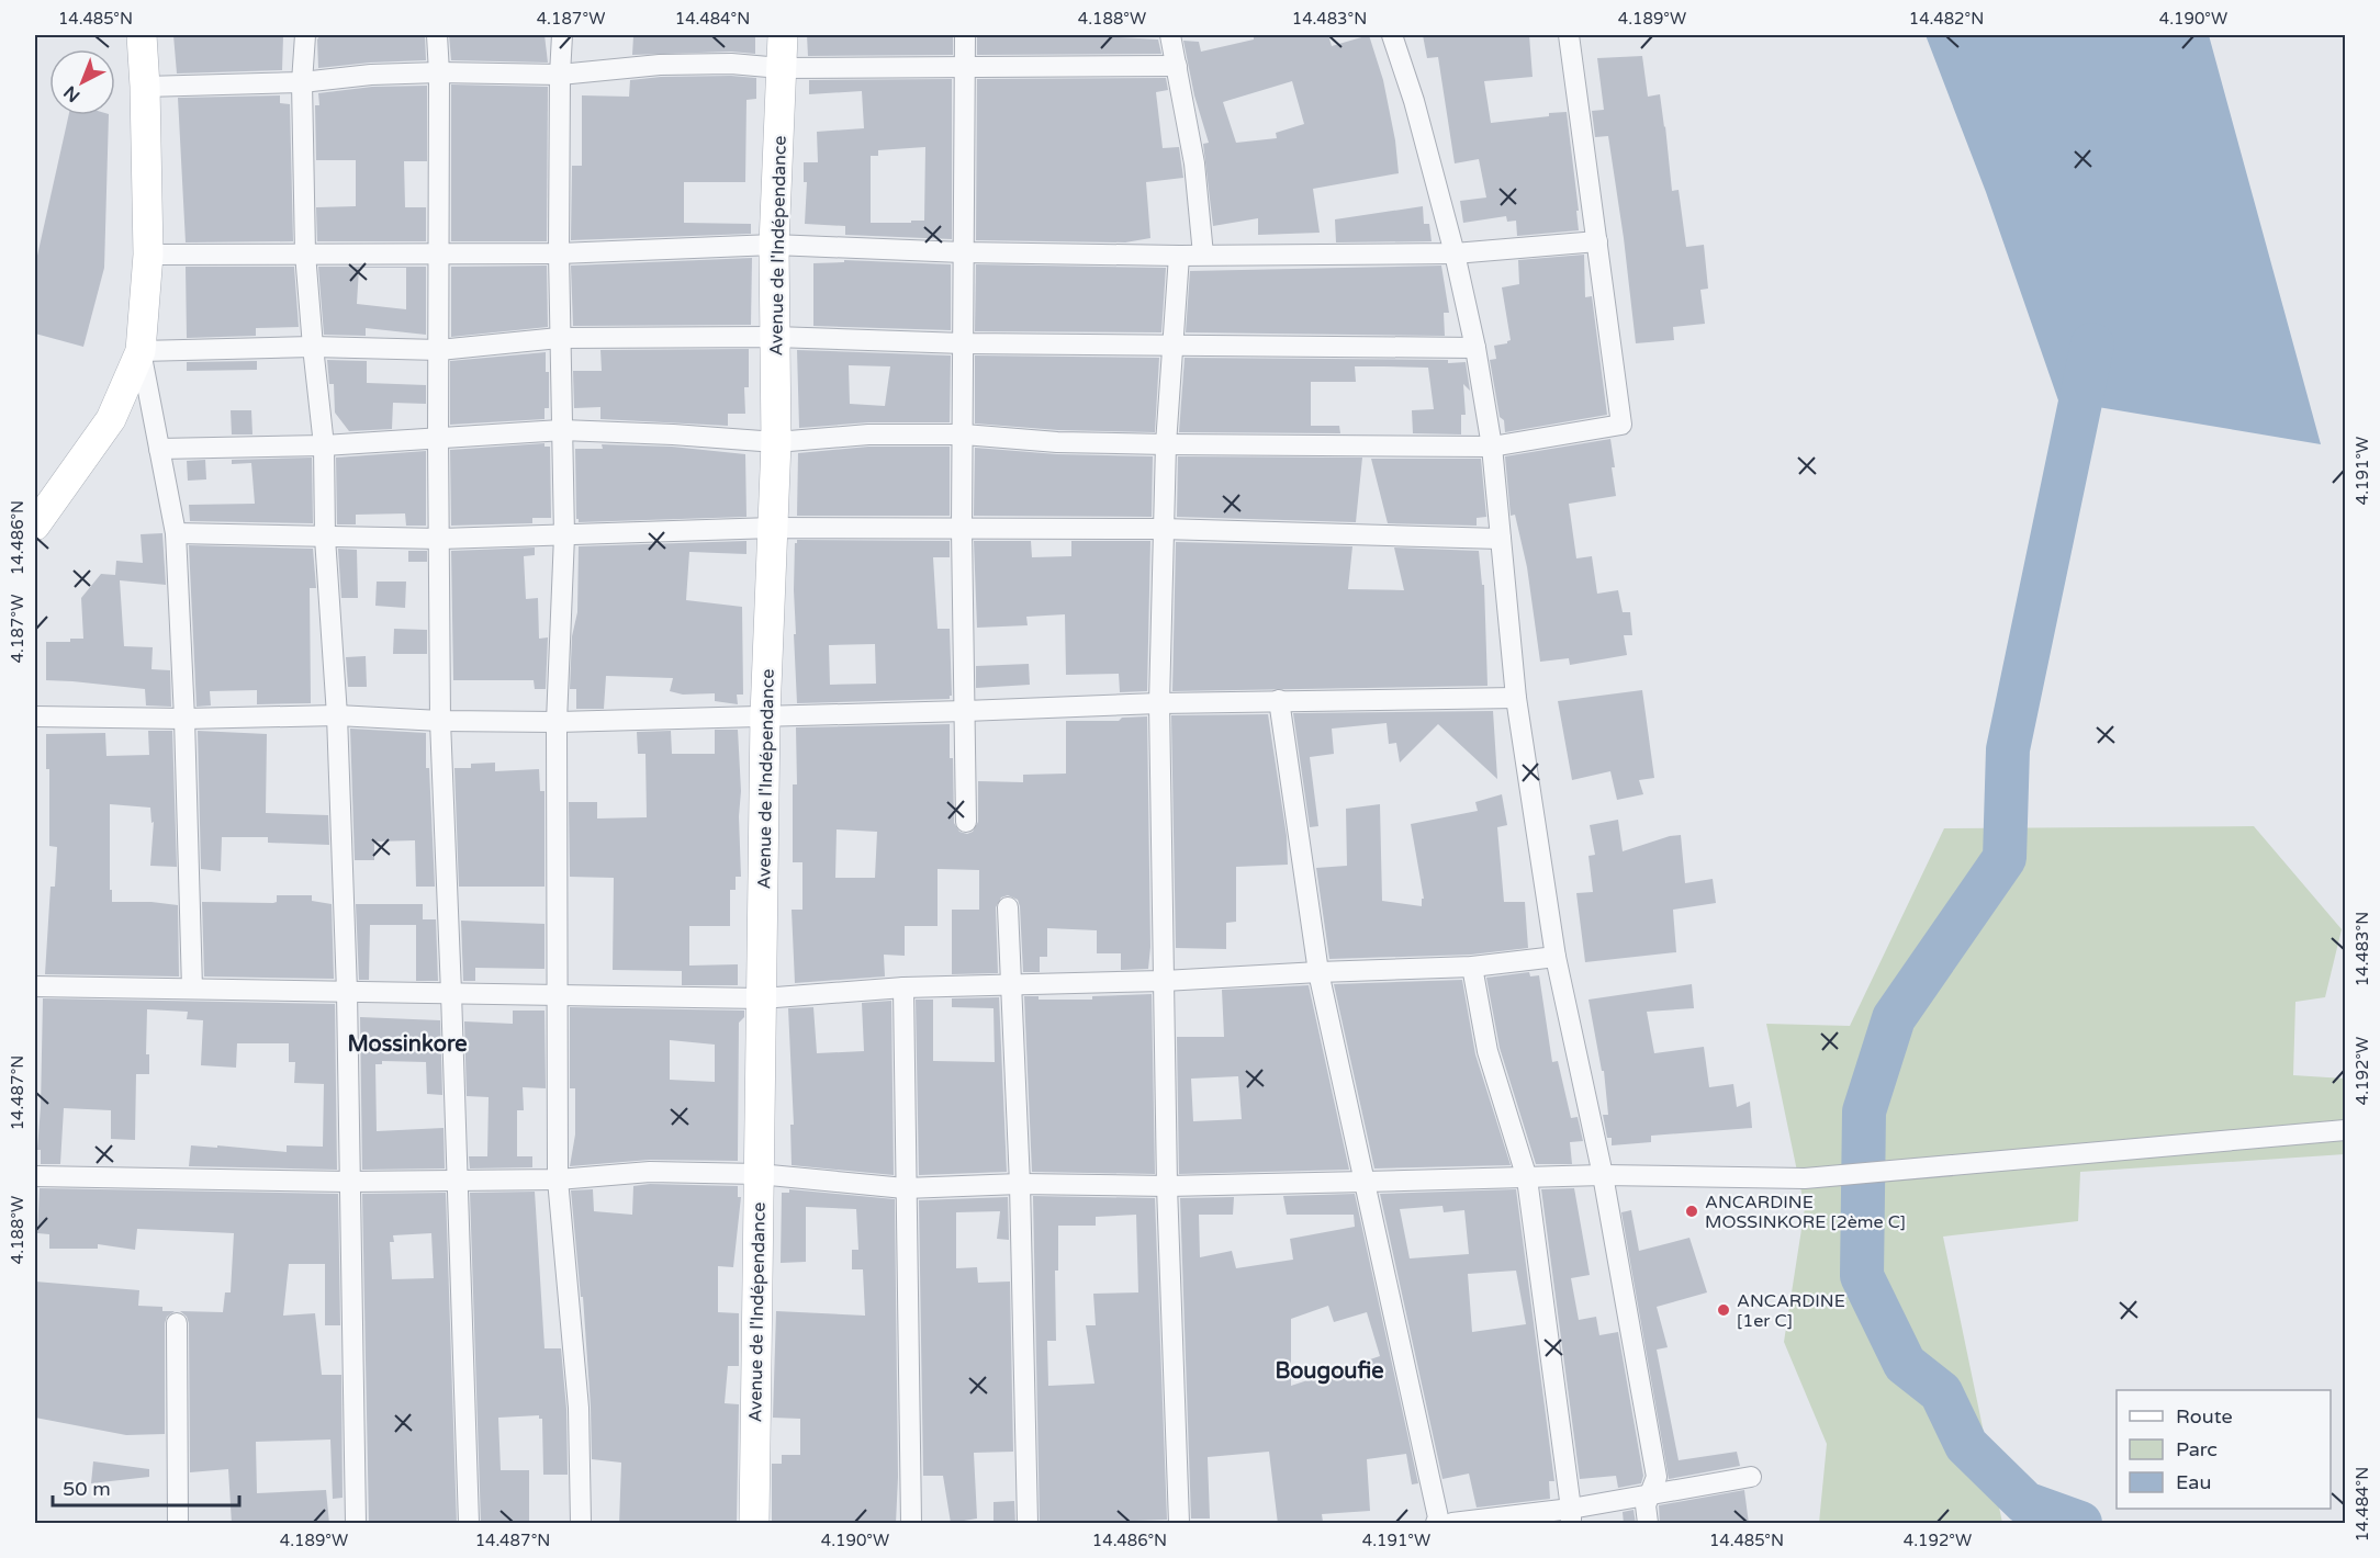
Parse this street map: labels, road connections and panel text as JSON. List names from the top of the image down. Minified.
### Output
{"streets":{"main road":["Avenue de l'Indépendance"]},"districts":["Mossinkore","Bougoufie"],"places":["ANCARDINE MOSSINKORE [2ème C]","ANCARDINE [1er C]"],"legend":["Route","Parc","Eau"],"scale_bar":"50 m","north":"bottom left","coordinates":["14.485°N","4.187°W","14.484°N","4.188°W","14.483°N","4.189°W","14.482°N","4.190°W","4.191°W","14.486°N","4.192°W","14.487°N"]}
